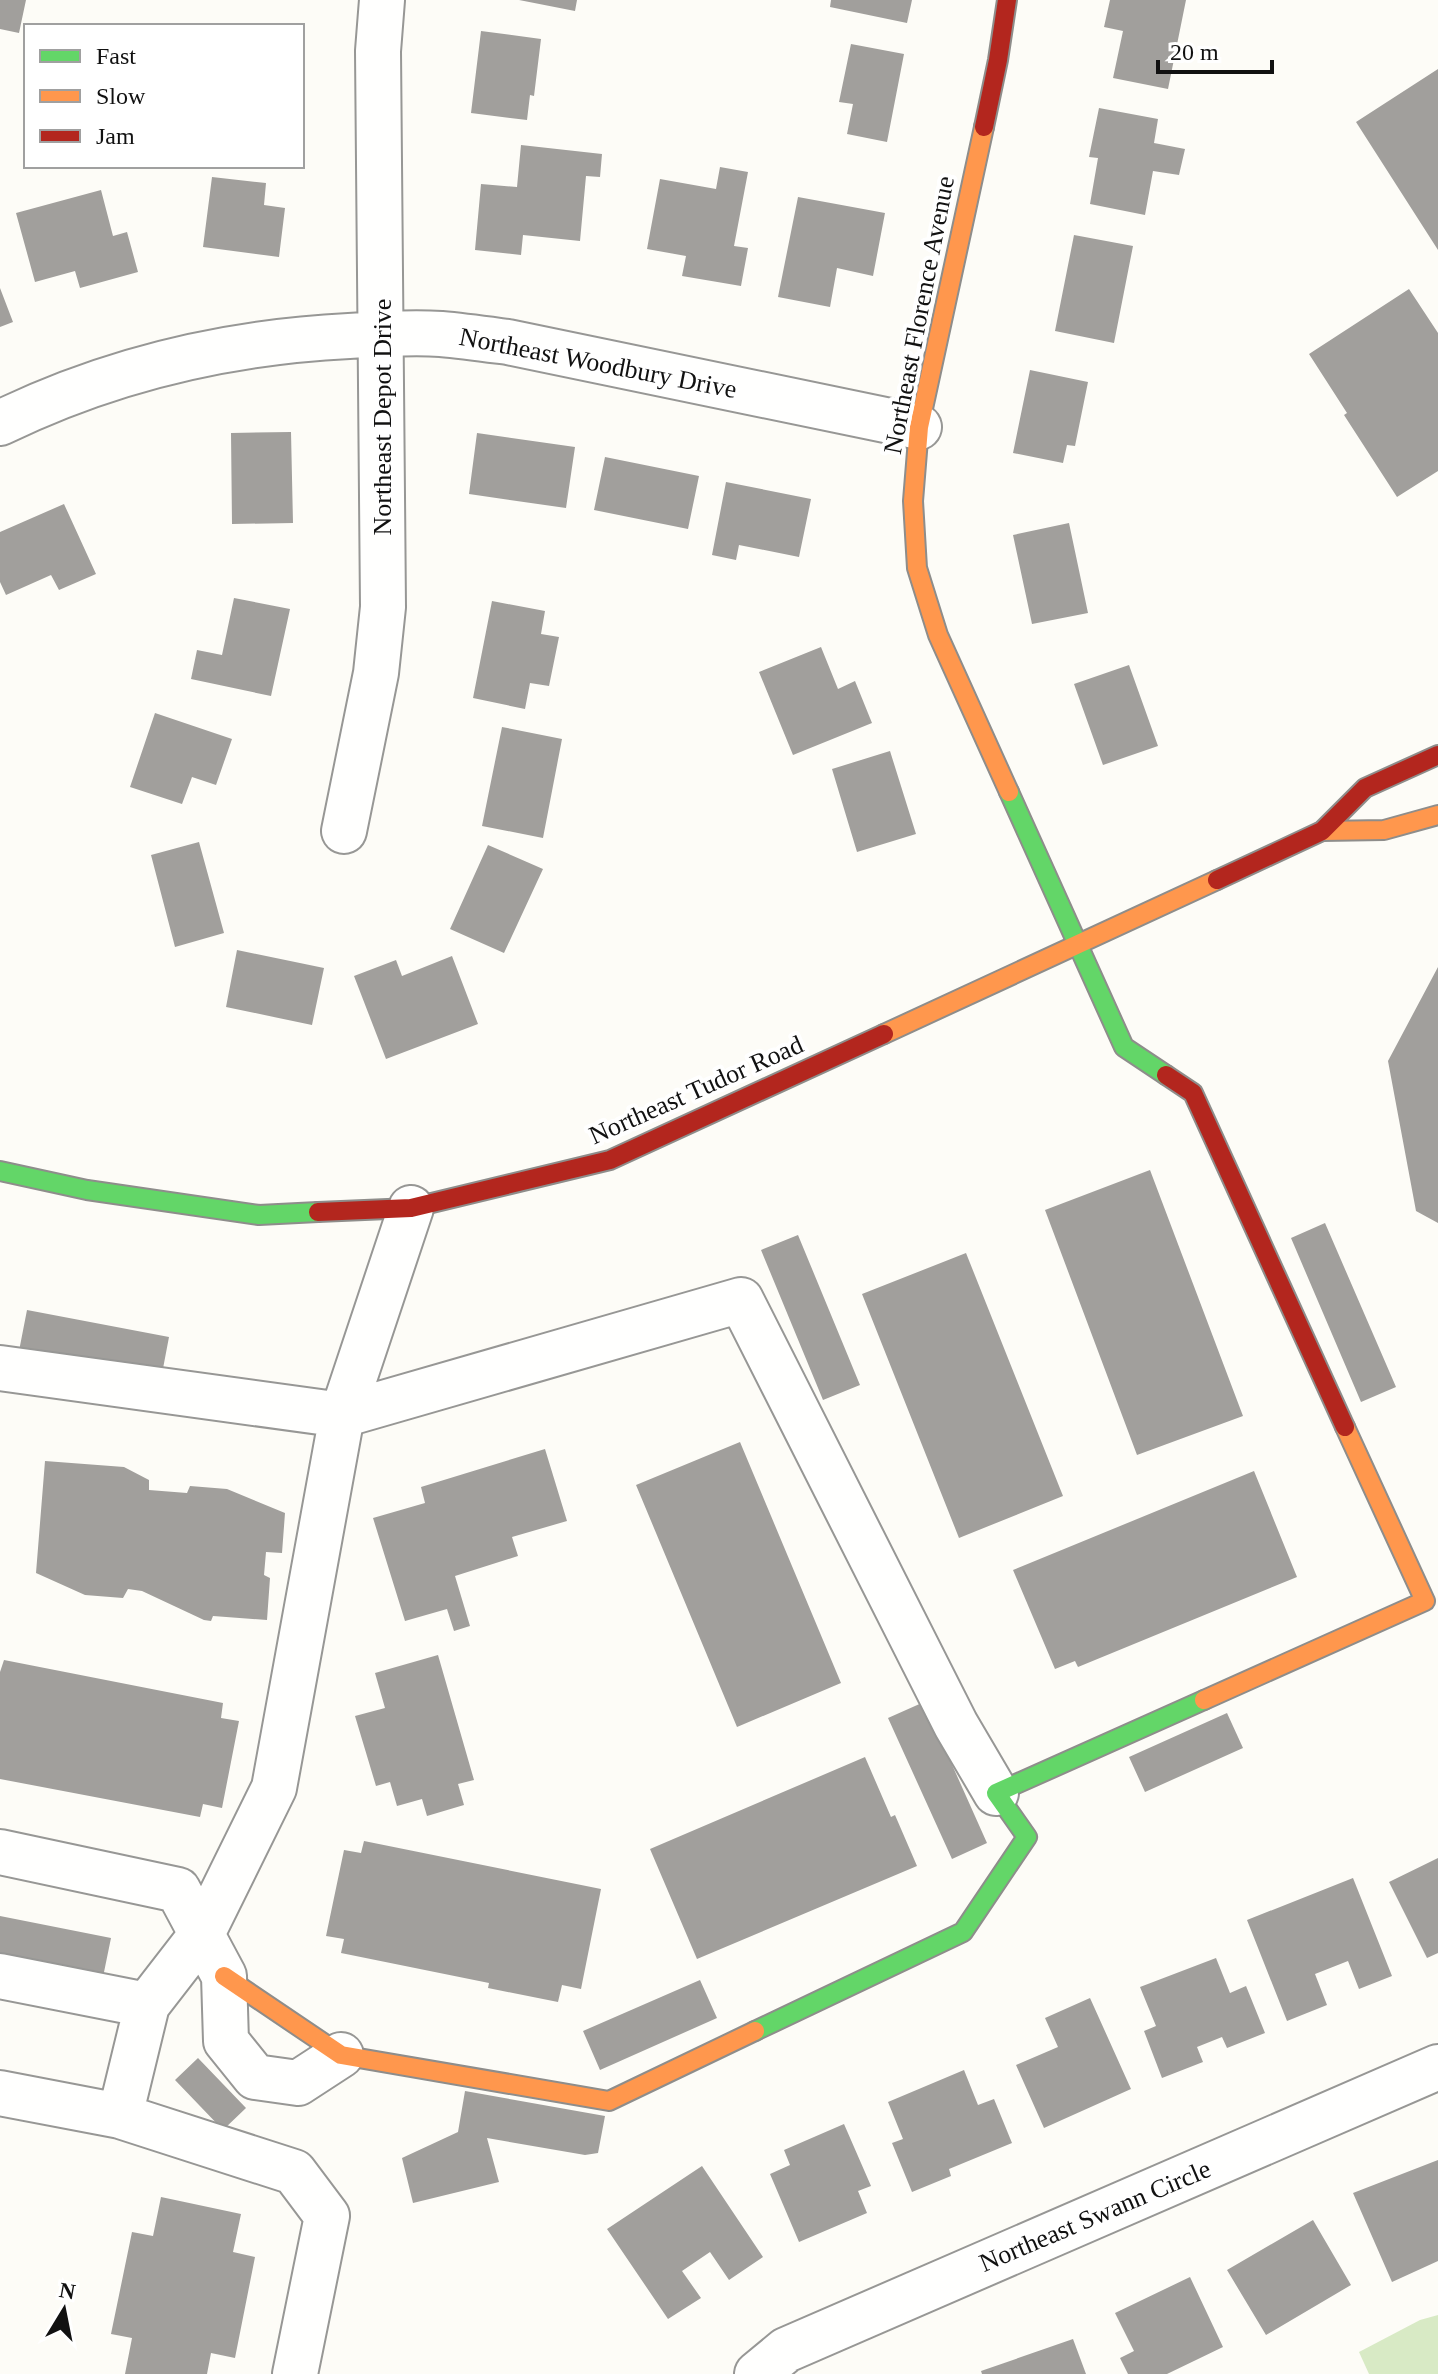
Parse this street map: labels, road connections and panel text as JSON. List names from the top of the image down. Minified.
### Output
{"streets":{"street":["Northeast Florence Avenue","Northeast Woodbury Drive","Northeast Depot Drive","Northeast Tudor Road","Northeast Swann Circle"]},"crossings":[["Northeast Florence Avenue","Northeast Woodbury Drive"],["Northeast Florence Avenue","Northeast Tudor Road"],["Northeast Woodbury Drive","Northeast Depot Drive"]],"legend":["Fast","Slow","Jam"],"scale_bar":"20 m","north":"top"}
